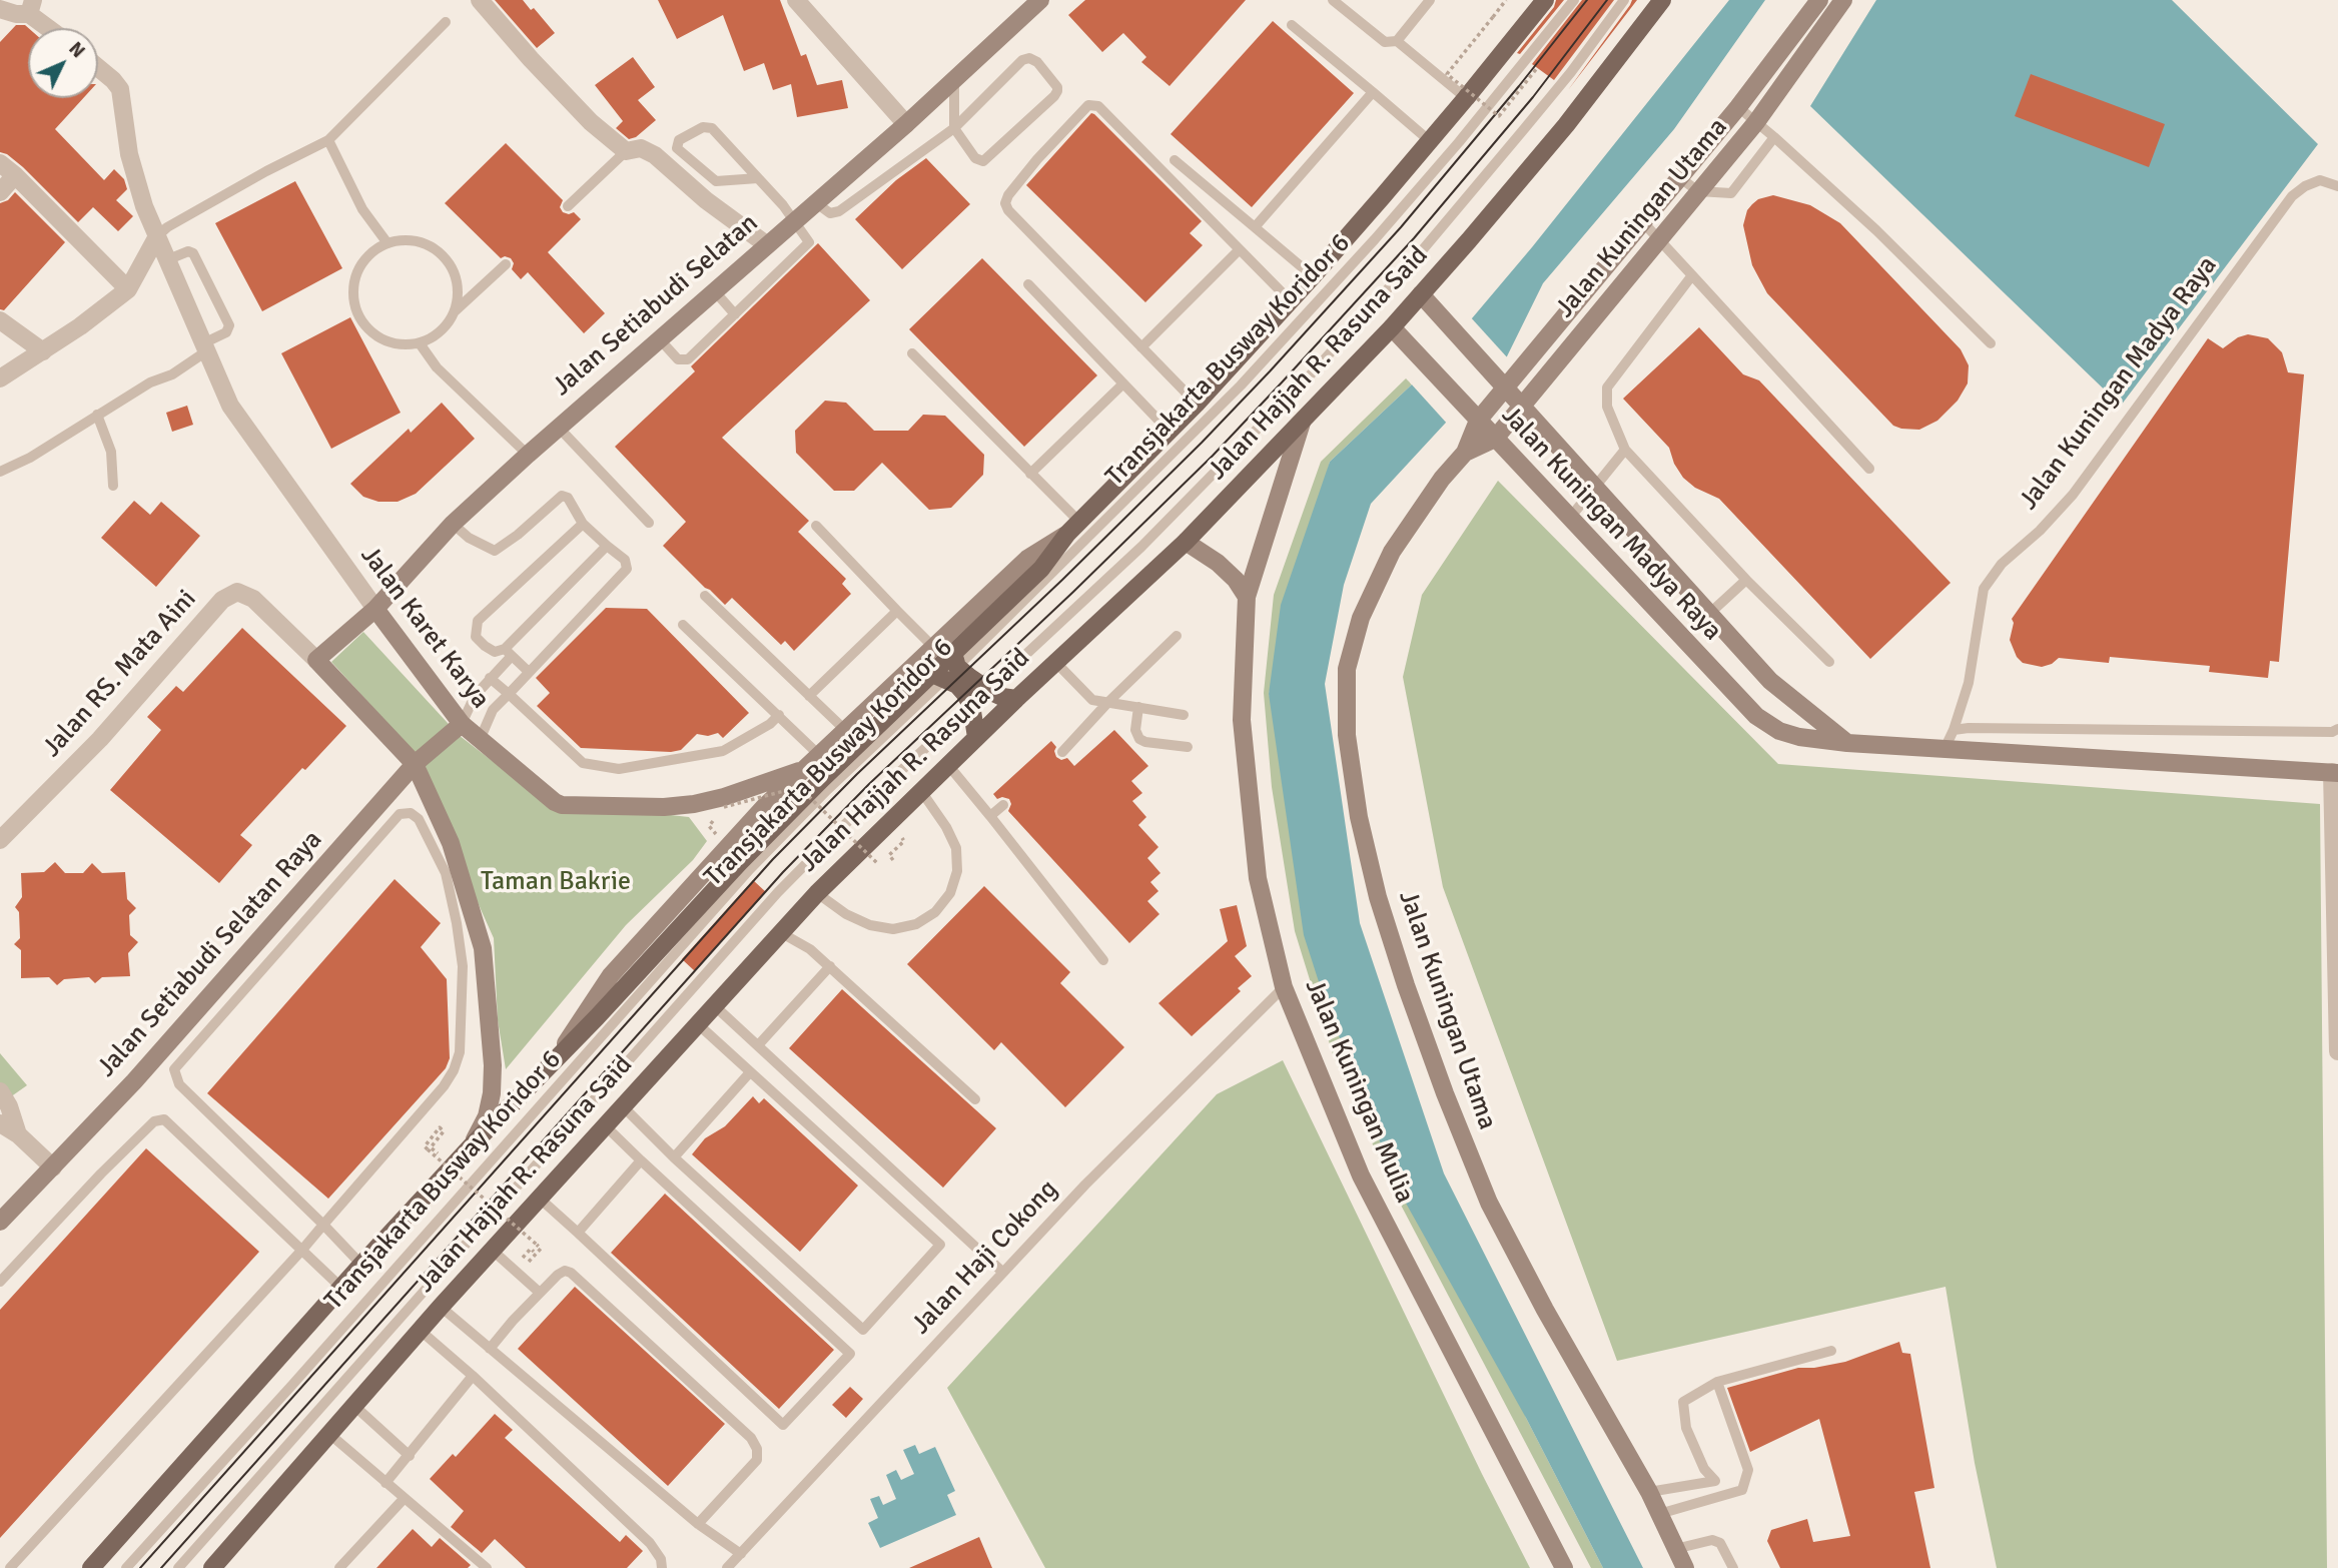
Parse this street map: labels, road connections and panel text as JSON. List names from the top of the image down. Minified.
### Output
{"streets":{"main road":["Jalan Hajjah R. Rasuna Said"],"street":["Jalan Kuningan Utama","Jalan Setiabudi Selatan","Jalan Kuningan Madya Raya","Jalan Karet Karya","Jalan RS. Mata Aini","Jalan Setiabudi Selatan Raya","Jalan Kuningan Mulia"],"lane":["Transjakarta Busway Koridor 6","Jalan Haji Cokong"]},"crossings":[["Jalan Kuningan Utama","Jalan Kuningan Madya Raya"],["Jalan Setiabudi Selatan","Jalan Hajjah R. Rasuna Said"],["Jalan Setiabudi Selatan","Jalan Karet Karya"],["Jalan Setiabudi Selatan","Jalan RS. Mata Aini"],["Transjakarta Busway Koridor 6","Jalan Hajjah R. Rasuna Said"],["Jalan Hajjah R. Rasuna Said","Jalan Kuningan Madya Raya"],["Jalan Hajjah R. Rasuna Said","Jalan Karet Karya"],["Jalan Hajjah R. Rasuna Said","Jalan RS. Mata Aini"],["Jalan Hajjah R. Rasuna Said","Jalan Setiabudi Selatan Raya"],["Jalan Hajjah R. Rasuna Said","Jalan Kuningan Mulia"],["Jalan Karet Karya","Jalan Setiabudi Selatan Raya"],["Jalan Kuningan Mulia","Jalan Haji Cokong"]],"parks":["Taman Bakrie"],"north":"top right"}
